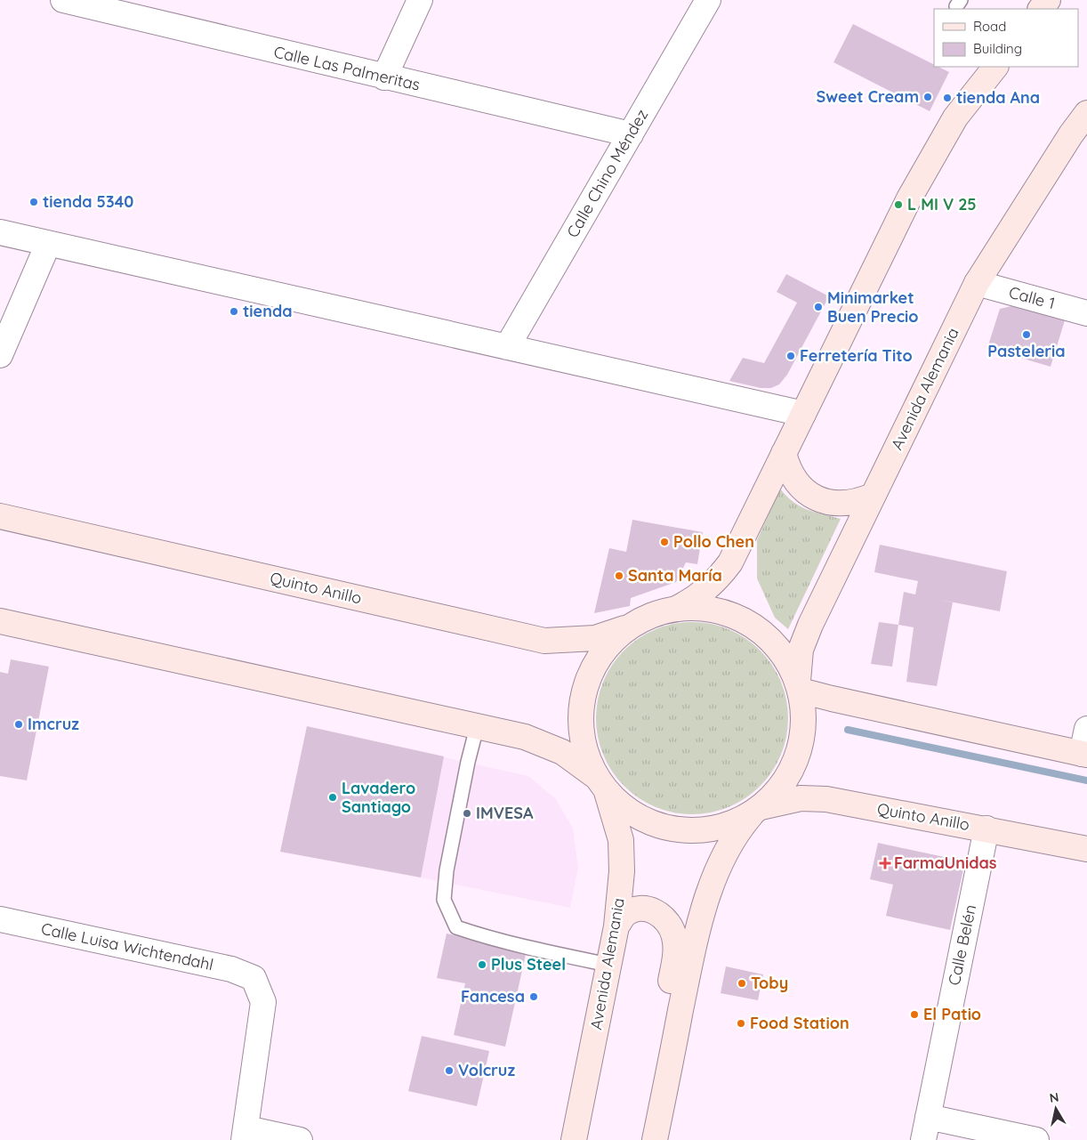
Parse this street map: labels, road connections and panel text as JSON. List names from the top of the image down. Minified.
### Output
{"streets":{"main road":["Avenida Alemania","Quinto Anillo"],"street":["Calle Las Palmeritas","Calle Chino Méndez","Calle 1","Calle Belén","Calle Luisa Wichtendahl"]},"crossings":[["Calle Las Palmeritas","Calle Chino Méndez"],["Calle 1","Avenida Alemania"],["Avenida Alemania","Quinto Anillo"],["Quinto Anillo","Calle Belén"]],"places":{"other":["Sweet Cream","tienda Ana","tienda 5340","L MI V 25","Minimarket Buen Precio","tienda","Pasteleria","Ferretería Tito","Pollo Chen","Santa María","Imcruz","Lavadero Santiago","IMVESA","Plus Steel","Toby","Fancesa","El Patio","Food Station","Volcruz"],"health":["FarmaUnidas"]},"legend":["Road","Building"],"north":"top"}
